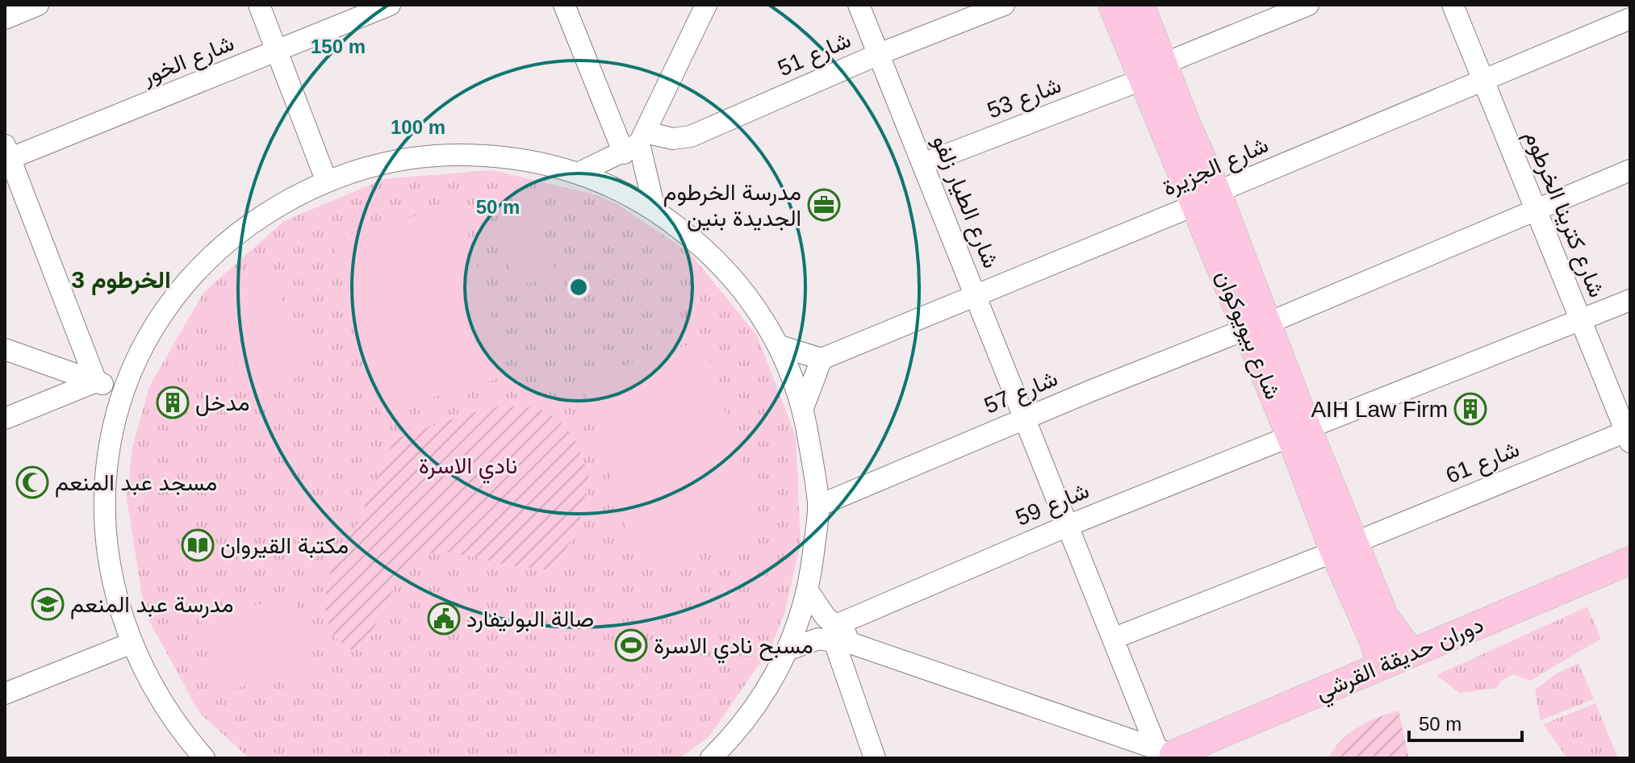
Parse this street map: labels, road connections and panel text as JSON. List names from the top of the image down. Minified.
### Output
{"streets":{"main road":["شارع بيويوكوان","دوران حديقة القرشي"],"street":["شارع 51","شارع الخور","شارع 53","شارع الجزيرة","شارع الطيار زلفو","شارع كترينا الخرطوم","شارع 57","شارع 61","شارع 59"]},"crossings":[["شارع 51","شارع الطيار زلفو"],["شارع 53","شارع الطيار زلفو"],["شارع 53","شارع بيويوكوان"],["شارع الجزيرة","شارع الطيار زلفو"],["شارع الجزيرة","شارع كترينا الخرطوم"],["شارع الجزيرة","شارع بيويوكوان"],["شارع الطيار زلفو","شارع 57"],["شارع الطيار زلفو","شارع 61"],["شارع الطيار زلفو","شارع 59"],["شارع الطيار زلفو","دوران حديقة القرشي"],["شارع كترينا الخرطوم","شارع 57"],["شارع كترينا الخرطوم","شارع 61"],["شارع كترينا الخرطوم","شارع 59"],["شارع بيويوكوان","شارع 57"],["شارع بيويوكوان","شارع 61"],["شارع بيويوكوان","شارع 59"],["شارع بيويوكوان","دوران حديقة القرشي"]],"districts":["الخرطوم 3"],"parks":["نادي الاسرة"],"places":{"office":["مدرسة الخرطوم الجديدة بنين"],"building":["مدخل","AIH Law Firm"],"mosque":["مسجد عبد المنعم"],"library":["مكتبة القيروان"],"school or university":["مدرسة عبد المنعم"],"public building":["صالة البوليفارد"],"sports":["مسبح نادي الاسرة"]},"scale_bar":"50 m","rings":["150 m","100 m","50 m"]}
